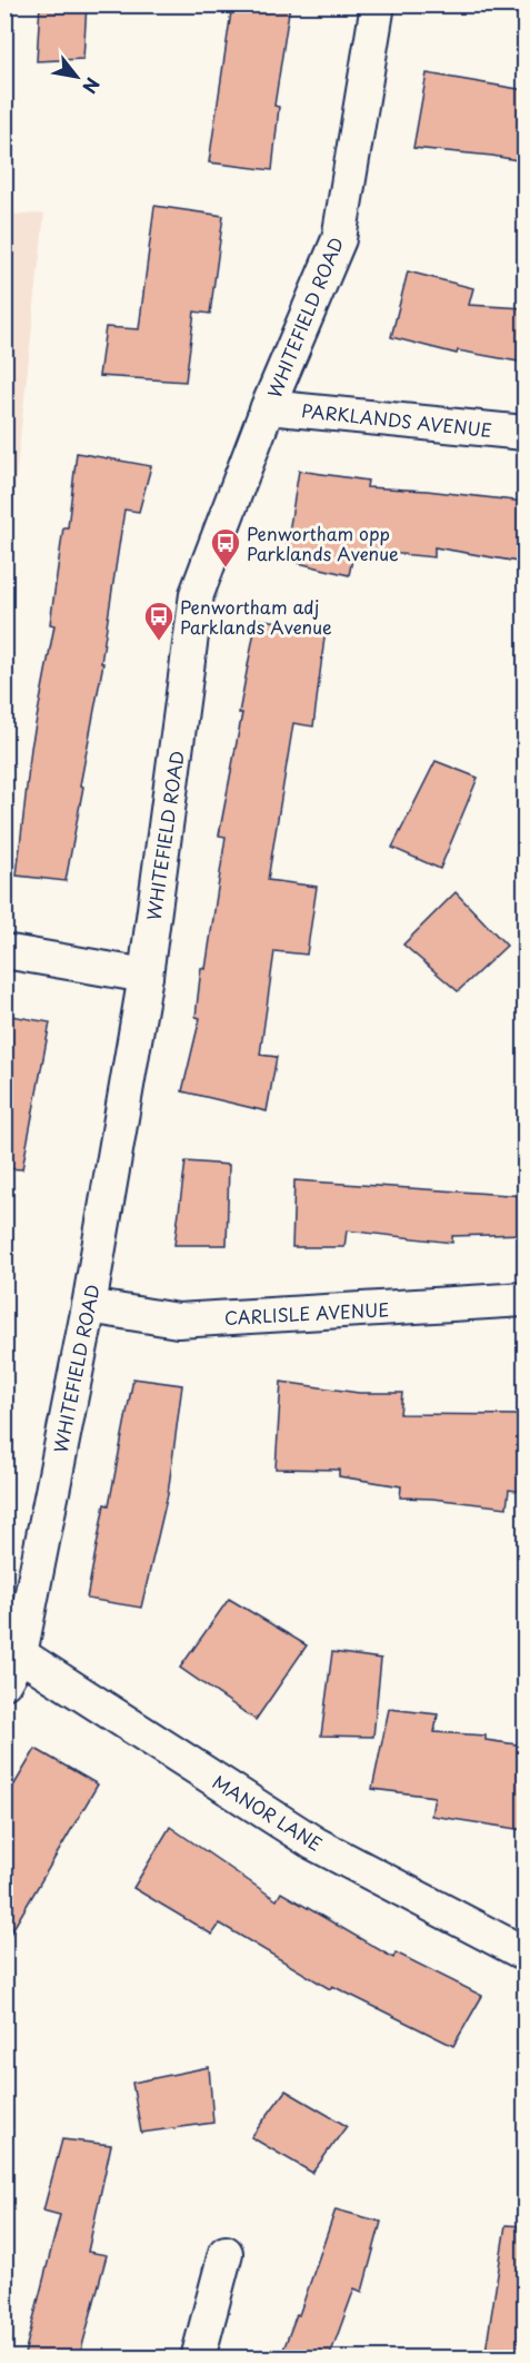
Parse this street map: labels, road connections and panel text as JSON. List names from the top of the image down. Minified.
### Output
{"streets":{"street":["WHITEFIELD ROAD","PARKLANDS AVENUE","CARLISLE AVENUE","MANOR LANE"]},"crossings":[["WHITEFIELD ROAD","PARKLANDS AVENUE"],["WHITEFIELD ROAD","CARLISLE AVENUE"],["WHITEFIELD ROAD","MANOR LANE"]],"places":{"bus stop":["Penwortham opp Parklands Avenue","Penwortham adj Parklands Avenue"]},"north":"bottom right"}
